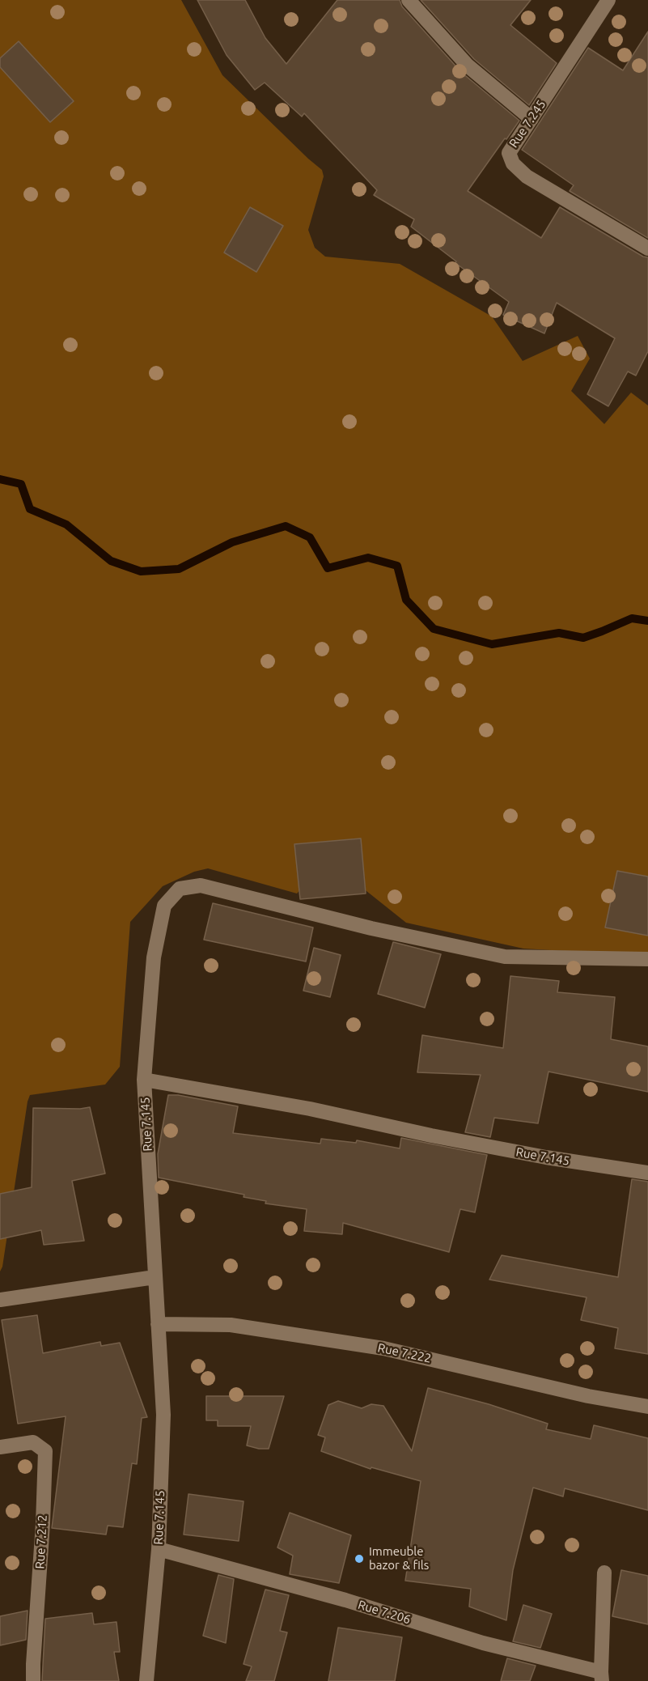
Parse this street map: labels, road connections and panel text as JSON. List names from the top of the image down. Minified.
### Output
{"streets":{"street":["Rue 7.245","Rue 7.145","Rue 7.222","Rue 7.212","Rue 7.206"]},"crossings":[["Rue 7.145","Rue 7.222"],["Rue 7.145","Rue 7.206"]],"places":["Immeuble bazor & fils"]}
